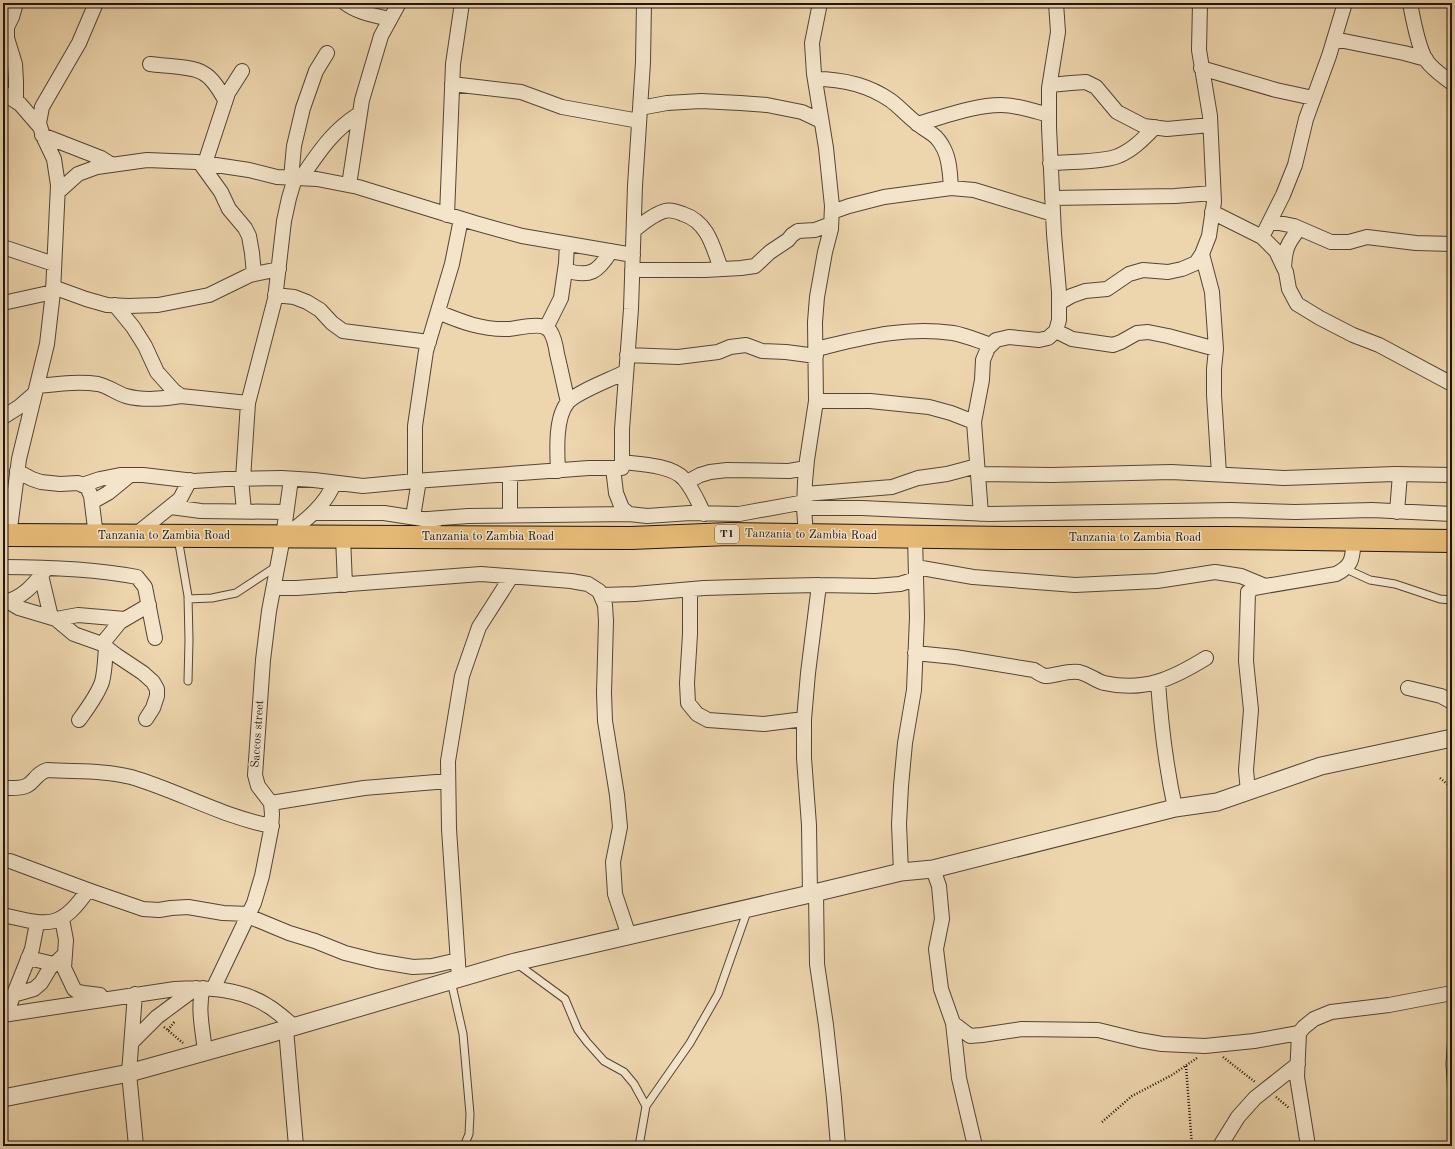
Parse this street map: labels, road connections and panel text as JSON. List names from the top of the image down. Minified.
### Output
{"streets":{"highway":["T1","Tanzania to Zambia Road"],"street":["Saccos street"]},"crossings":[["Tanzania to Zambia Road","Saccos street"]]}
